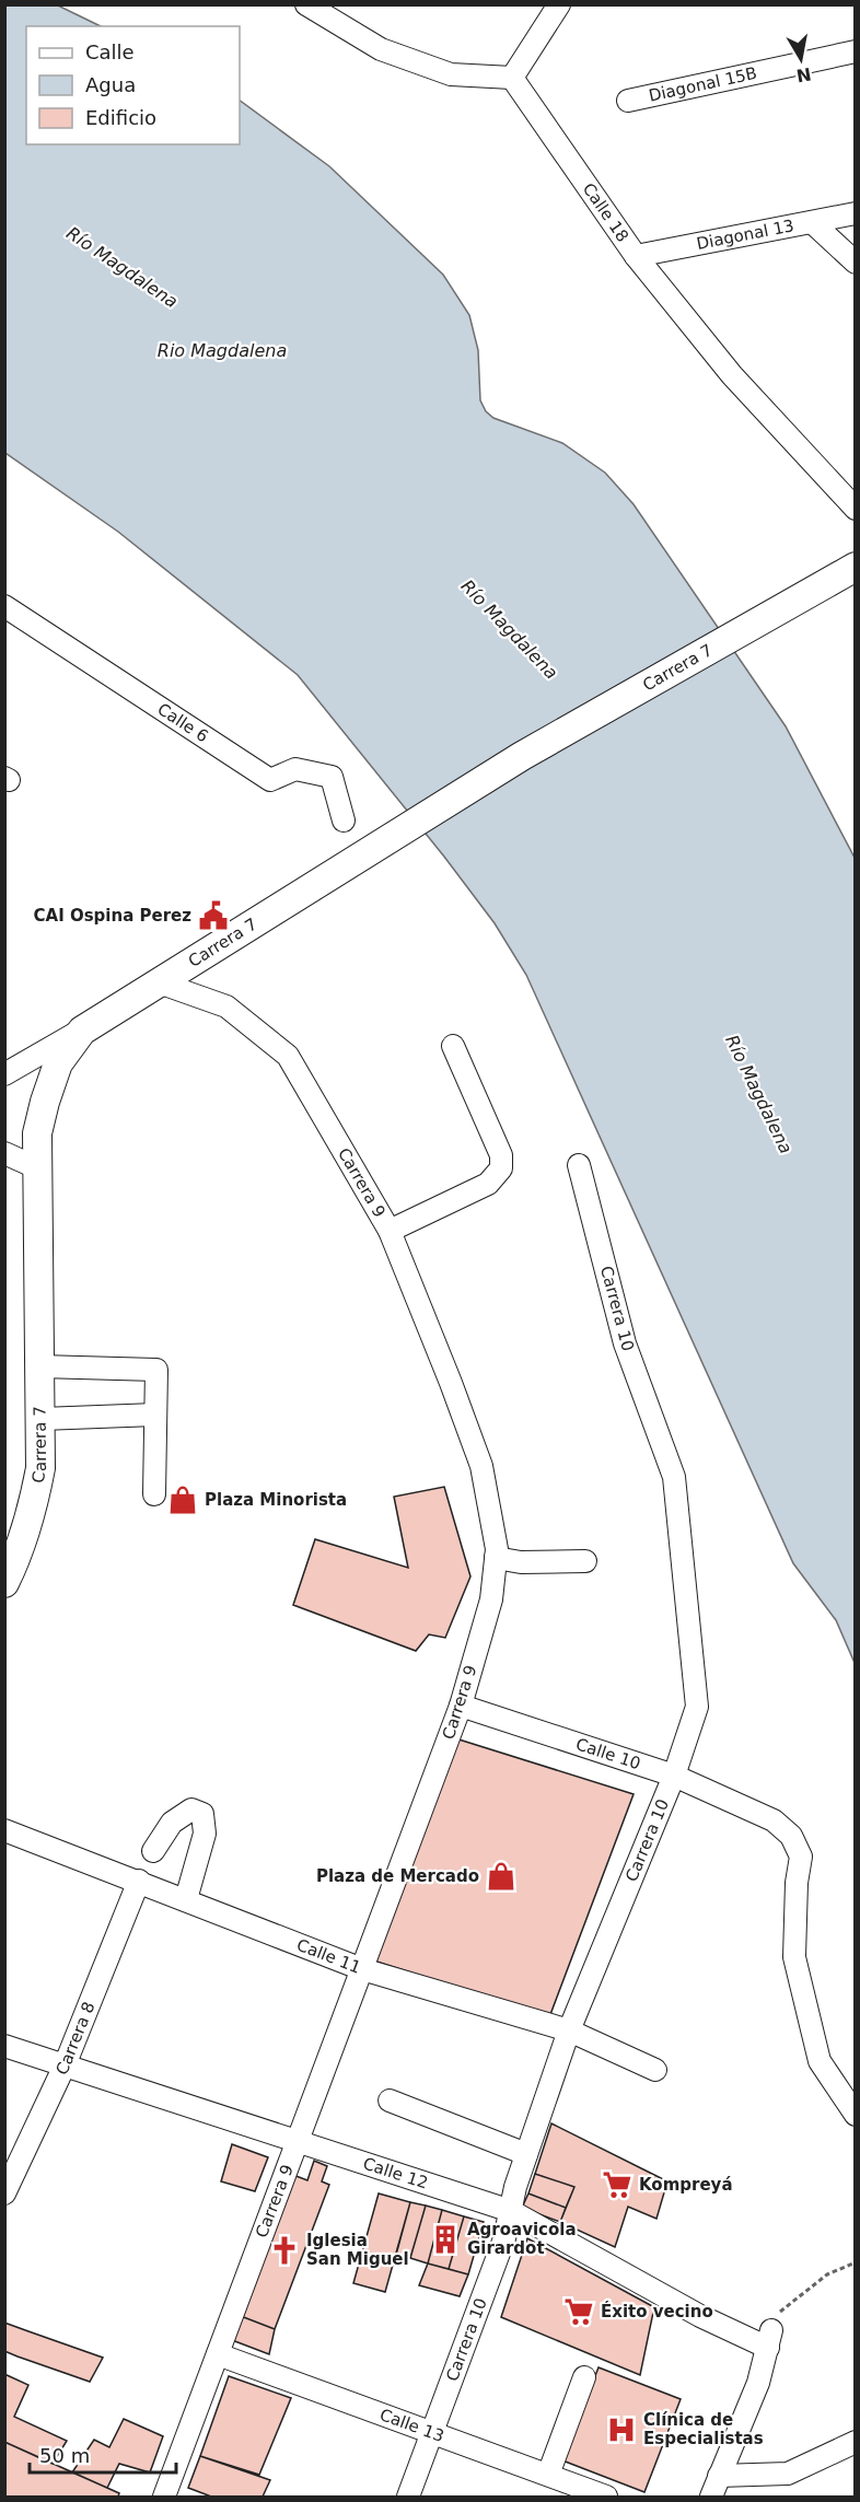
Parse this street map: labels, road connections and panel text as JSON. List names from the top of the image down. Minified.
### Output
{"streets":{"main road":["Carrera 7"],"street":["Diagonal 15B","Calle 18","Diagonal 13","Calle 6","Carrera 9","Carrera 10","Calle 10","Calle 11","Carrera 8","Calle 12","Calle 13"]},"crossings":[["Calle 18","Diagonal 13"],["Carrera 7","Carrera 9"],["Carrera 9","Calle 10"],["Carrera 9","Calle 11"],["Carrera 9","Calle 12"],["Carrera 9","Calle 13"],["Carrera 10","Calle 10"],["Carrera 10","Calle 11"],["Carrera 10","Calle 12"],["Carrera 10","Calle 13"],["Calle 11","Carrera 8"],["Carrera 8","Calle 12"]],"water":["Río Magdalena","Rio Magdalena"],"places":{"public building":["CAI Ospina Perez"],"shop":["Plaza Minorista","Plaza de Mercado"],"supermarket":["Kompreyá","Éxito vecino"],"building":["Agroavicola Girardot"],"church":["Iglesia San Miguel"],"hospital":["Clínica de Especialistas"]},"legend":["Calle","Agua","Edificio"],"scale_bar":"50 m","north":"bottom"}
